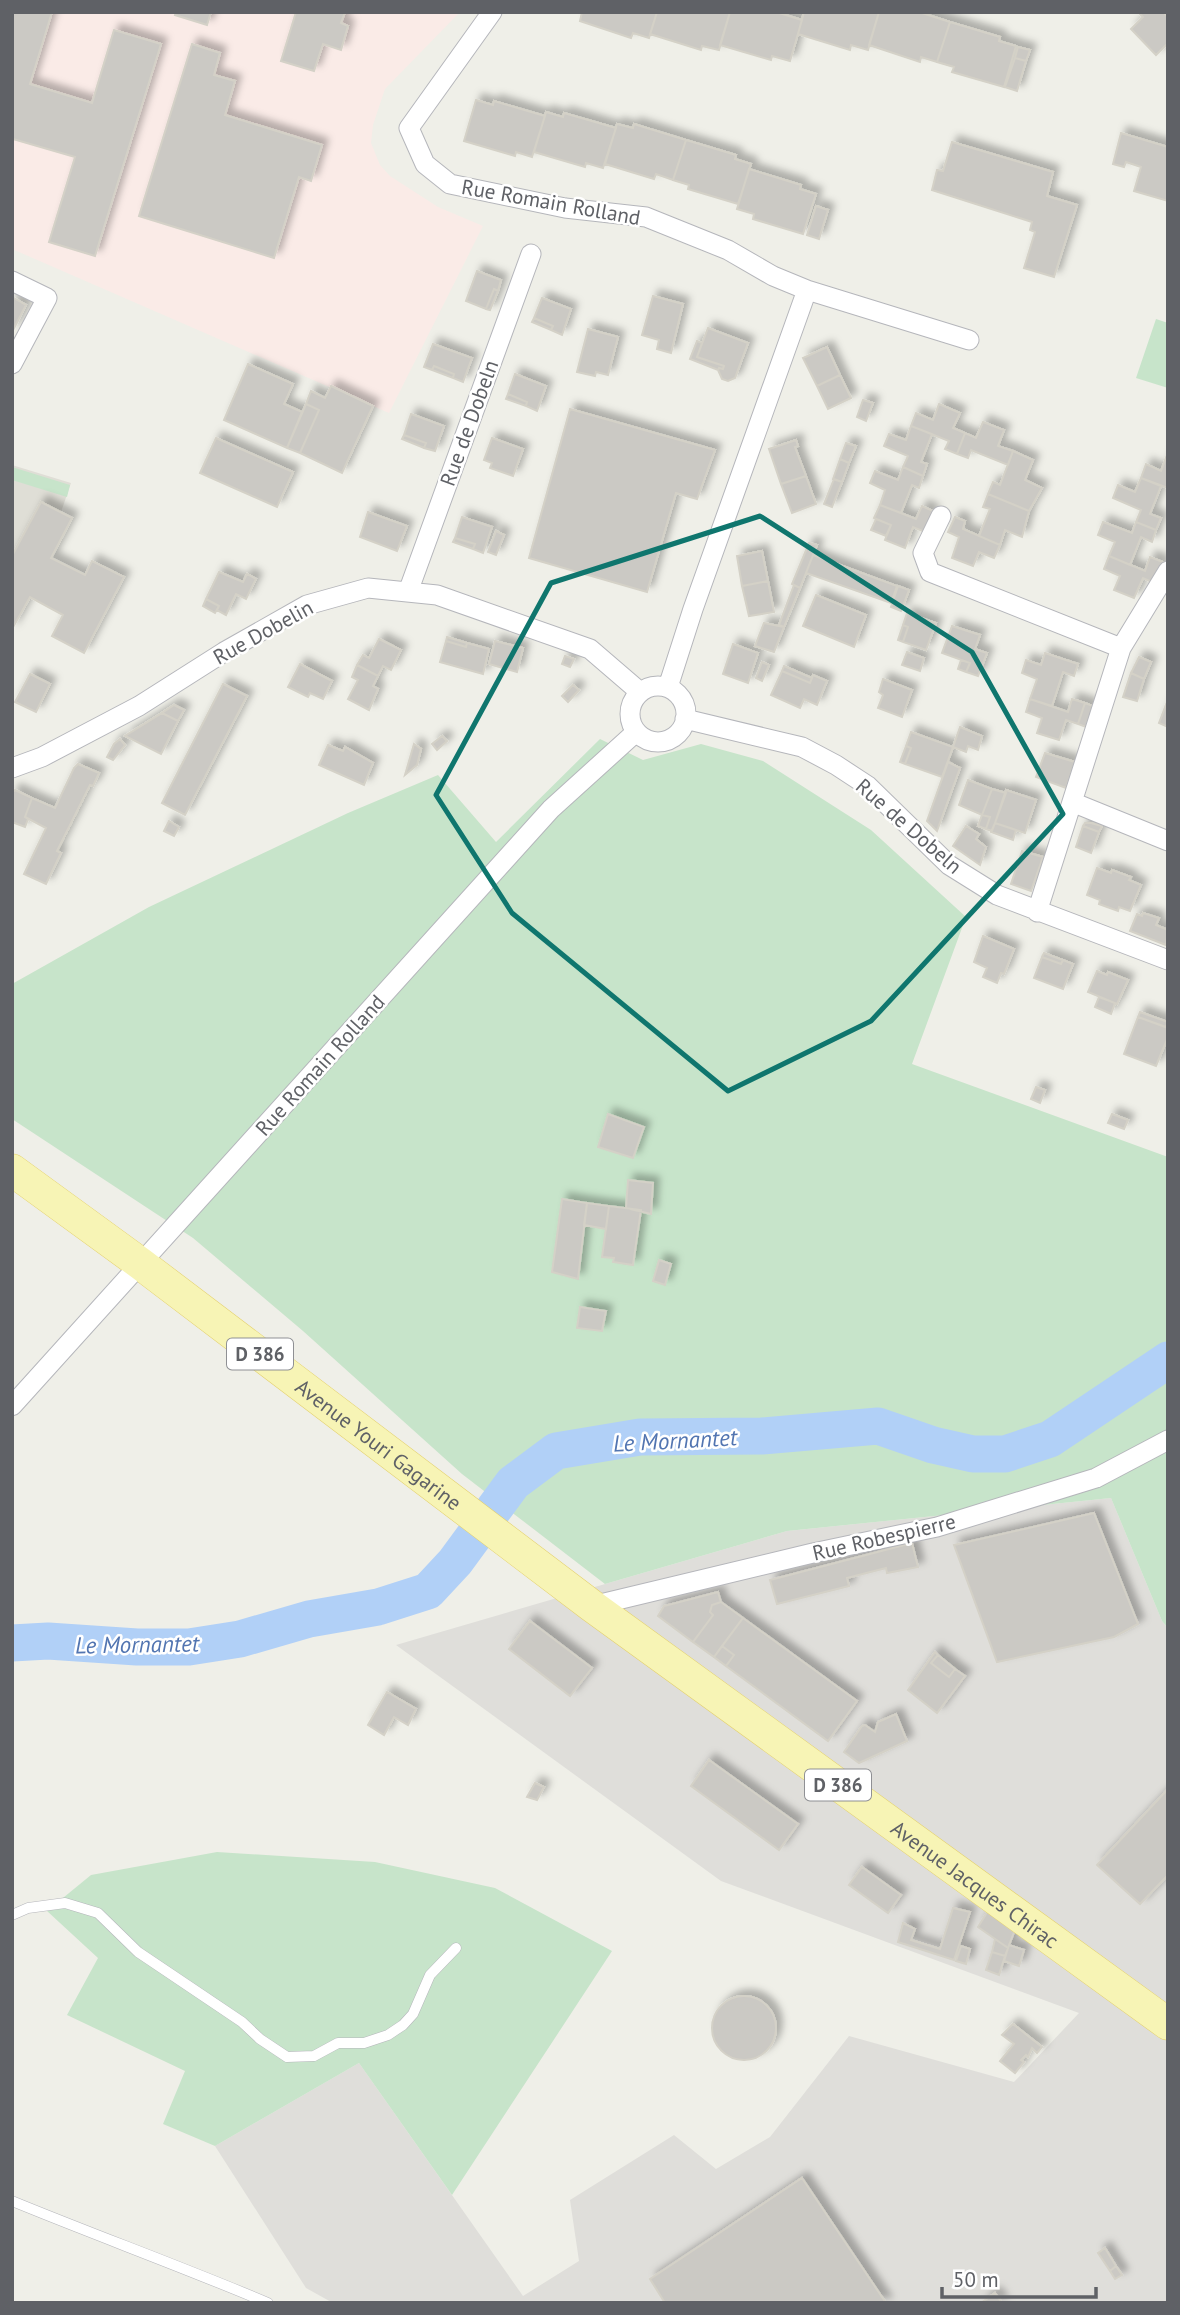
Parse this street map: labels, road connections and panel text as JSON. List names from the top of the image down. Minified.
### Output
{"streets":{"main road":["D 386","Avenue Youri Gagarine","Avenue Jacques Chirac"],"street":["Rue Romain Rolland","Rue de Dobeln","Rue Dobelin","Rue Robespierre"]},"crossings":[["Rue Romain Rolland","Rue de Dobeln"],["Rue Romain Rolland","Rue Dobelin"],["Rue Romain Rolland","Avenue Youri Gagarine"],["Rue de Dobeln","Rue Dobelin"],["Avenue Youri Gagarine","Avenue Jacques Chirac"],["Rue Robespierre","Avenue Jacques Chirac"]],"water":["Le Mornantet"],"scale_bar":"50 m"}
